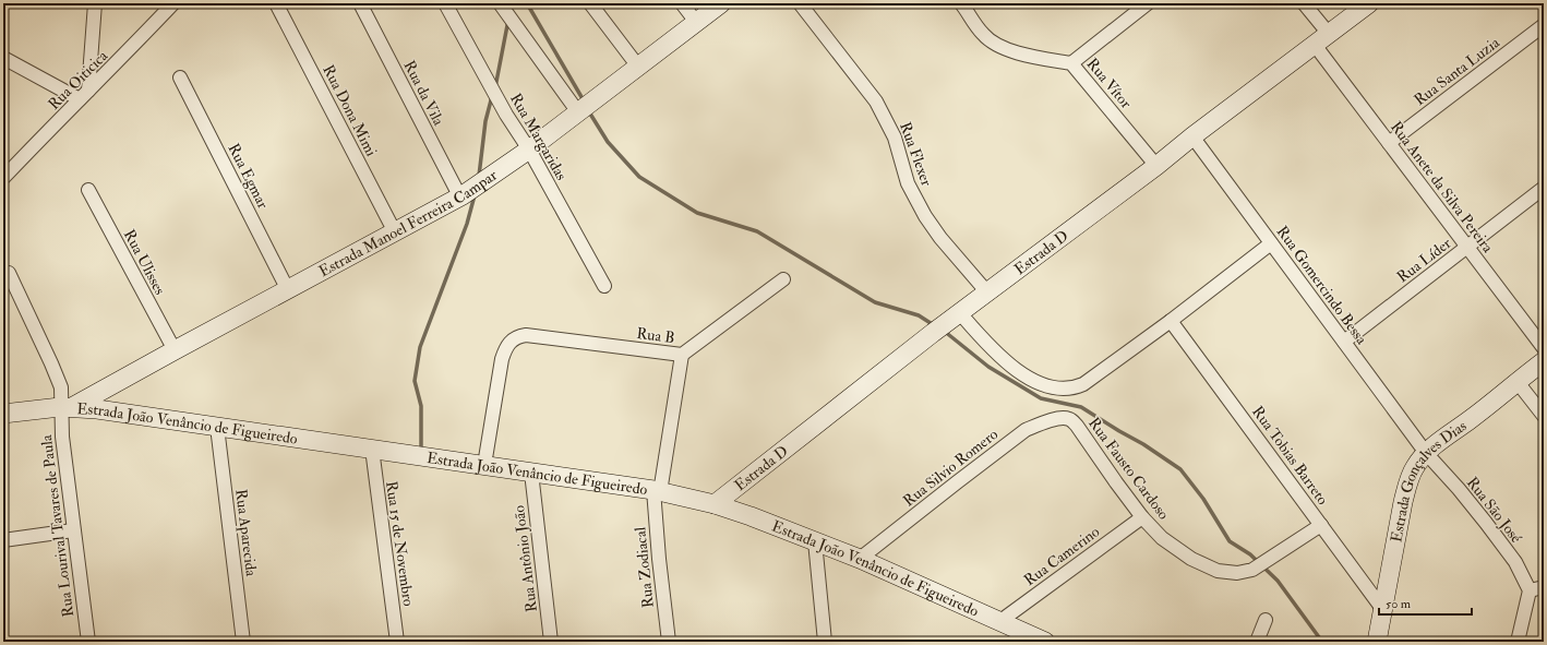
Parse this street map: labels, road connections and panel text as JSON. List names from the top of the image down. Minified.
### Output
{"streets":{"street":["Rua Santa Luzia","Rua Oiticica","Rua Vítor","Rua da Vila","Rua Dona Mimi","Rua Margaridas","Rua Flexer","Rua Egmar","Rua Anete da Silva Pereira","Estrada Manoel Ferreira Campar","Estrada D","Rua Líder","Rua Ulisses","Rua Gomercindo Bessa","Rua B","Estrada João Venâncio de Figueiredo","Rua Tobias Barreto","Rua Silvio Romero","Rua Fausto Cardoso","Estrada Gonçalves Dias","Rua São José","Rua Lourival Tavares de Paula","Rua Aparecida","Rua 15 de Novembro","Rua Camerino","Rua Antônio João","Rua Zodiacal"]},"crossings":[["Rua Santa Luzia","Rua Anete da Silva Pereira"],["Rua Vítor","Estrada D"],["Rua da Vila","Estrada Manoel Ferreira Campar"],["Rua Dona Mimi","Estrada Manoel Ferreira Campar"],["Rua Margaridas","Estrada Manoel Ferreira Campar"],["Rua Flexer","Estrada D"],["Rua Egmar","Estrada Manoel Ferreira Campar"],["Rua Anete da Silva Pereira","Estrada D"],["Rua Anete da Silva Pereira","Rua Líder"],["Estrada Manoel Ferreira Campar","Rua Ulisses"],["Estrada Manoel Ferreira Campar","Estrada João Venâncio de Figueiredo"],["Estrada Manoel Ferreira Campar","Rua Lourival Tavares de Paula"],["Estrada D","Rua Gomercindo Bessa"],["Estrada D","Estrada João Venâncio de Figueiredo"],["Rua Líder","Rua Gomercindo Bessa"],["Rua Gomercindo Bessa","Estrada Gonçalves Dias"],["Rua Gomercindo Bessa","Rua São José"],["Rua B","Estrada João Venâncio de Figueiredo"],["Rua B","Rua Zodiacal"],["Estrada João Venâncio de Figueiredo","Rua Silvio Romero"],["Estrada João Venâncio de Figueiredo","Rua Lourival Tavares de Paula"],["Estrada João Venâncio de Figueiredo","Rua Aparecida"],["Estrada João Venâncio de Figueiredo","Rua 15 de Novembro"],["Estrada João Venâncio de Figueiredo","Rua Camerino"],["Estrada João Venâncio de Figueiredo","Rua Antônio João"],["Estrada João Venâncio de Figueiredo","Rua Zodiacal"],["Rua Tobias Barreto","Rua Fausto Cardoso"],["Rua Tobias Barreto","Estrada Gonçalves Dias"],["Rua Silvio Romero","Rua Fausto Cardoso"],["Rua Fausto Cardoso","Rua Camerino"],["Estrada Gonçalves Dias","Rua São José"]],"scale_bar":"50 m"}
